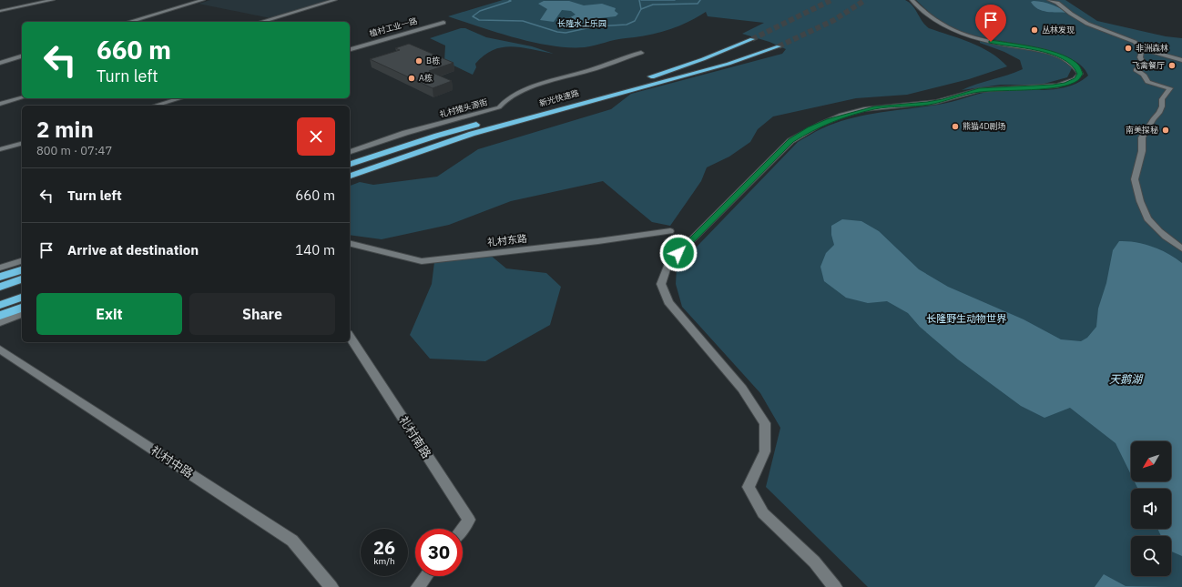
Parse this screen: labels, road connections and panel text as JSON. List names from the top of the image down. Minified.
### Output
{"streets":{"highway":["新光快速路"],"street":["植村工业一路","礼村猪头源街","礼村东路","礼村南路","礼村中路"]},"water":["天鹅湖"],"parks":["长隆水上乐园","长隆野生动物世界"],"places":["丛林发现","非洲森林","B栋","飞禽餐厅","A栋","熊猫4D剧场","南美探秘"],"north":"bottom left","page":{"turn":["660 m","Turn left"],"heading":["2 min","800 m · 07:47"],"list":[{"name":"Turn left","value":"660 m"},{"name":"Arrive at destination","value":"140 m"}],"buttons":["Exit","Share"],"speed":"26 km/h","limit":"30"}}
